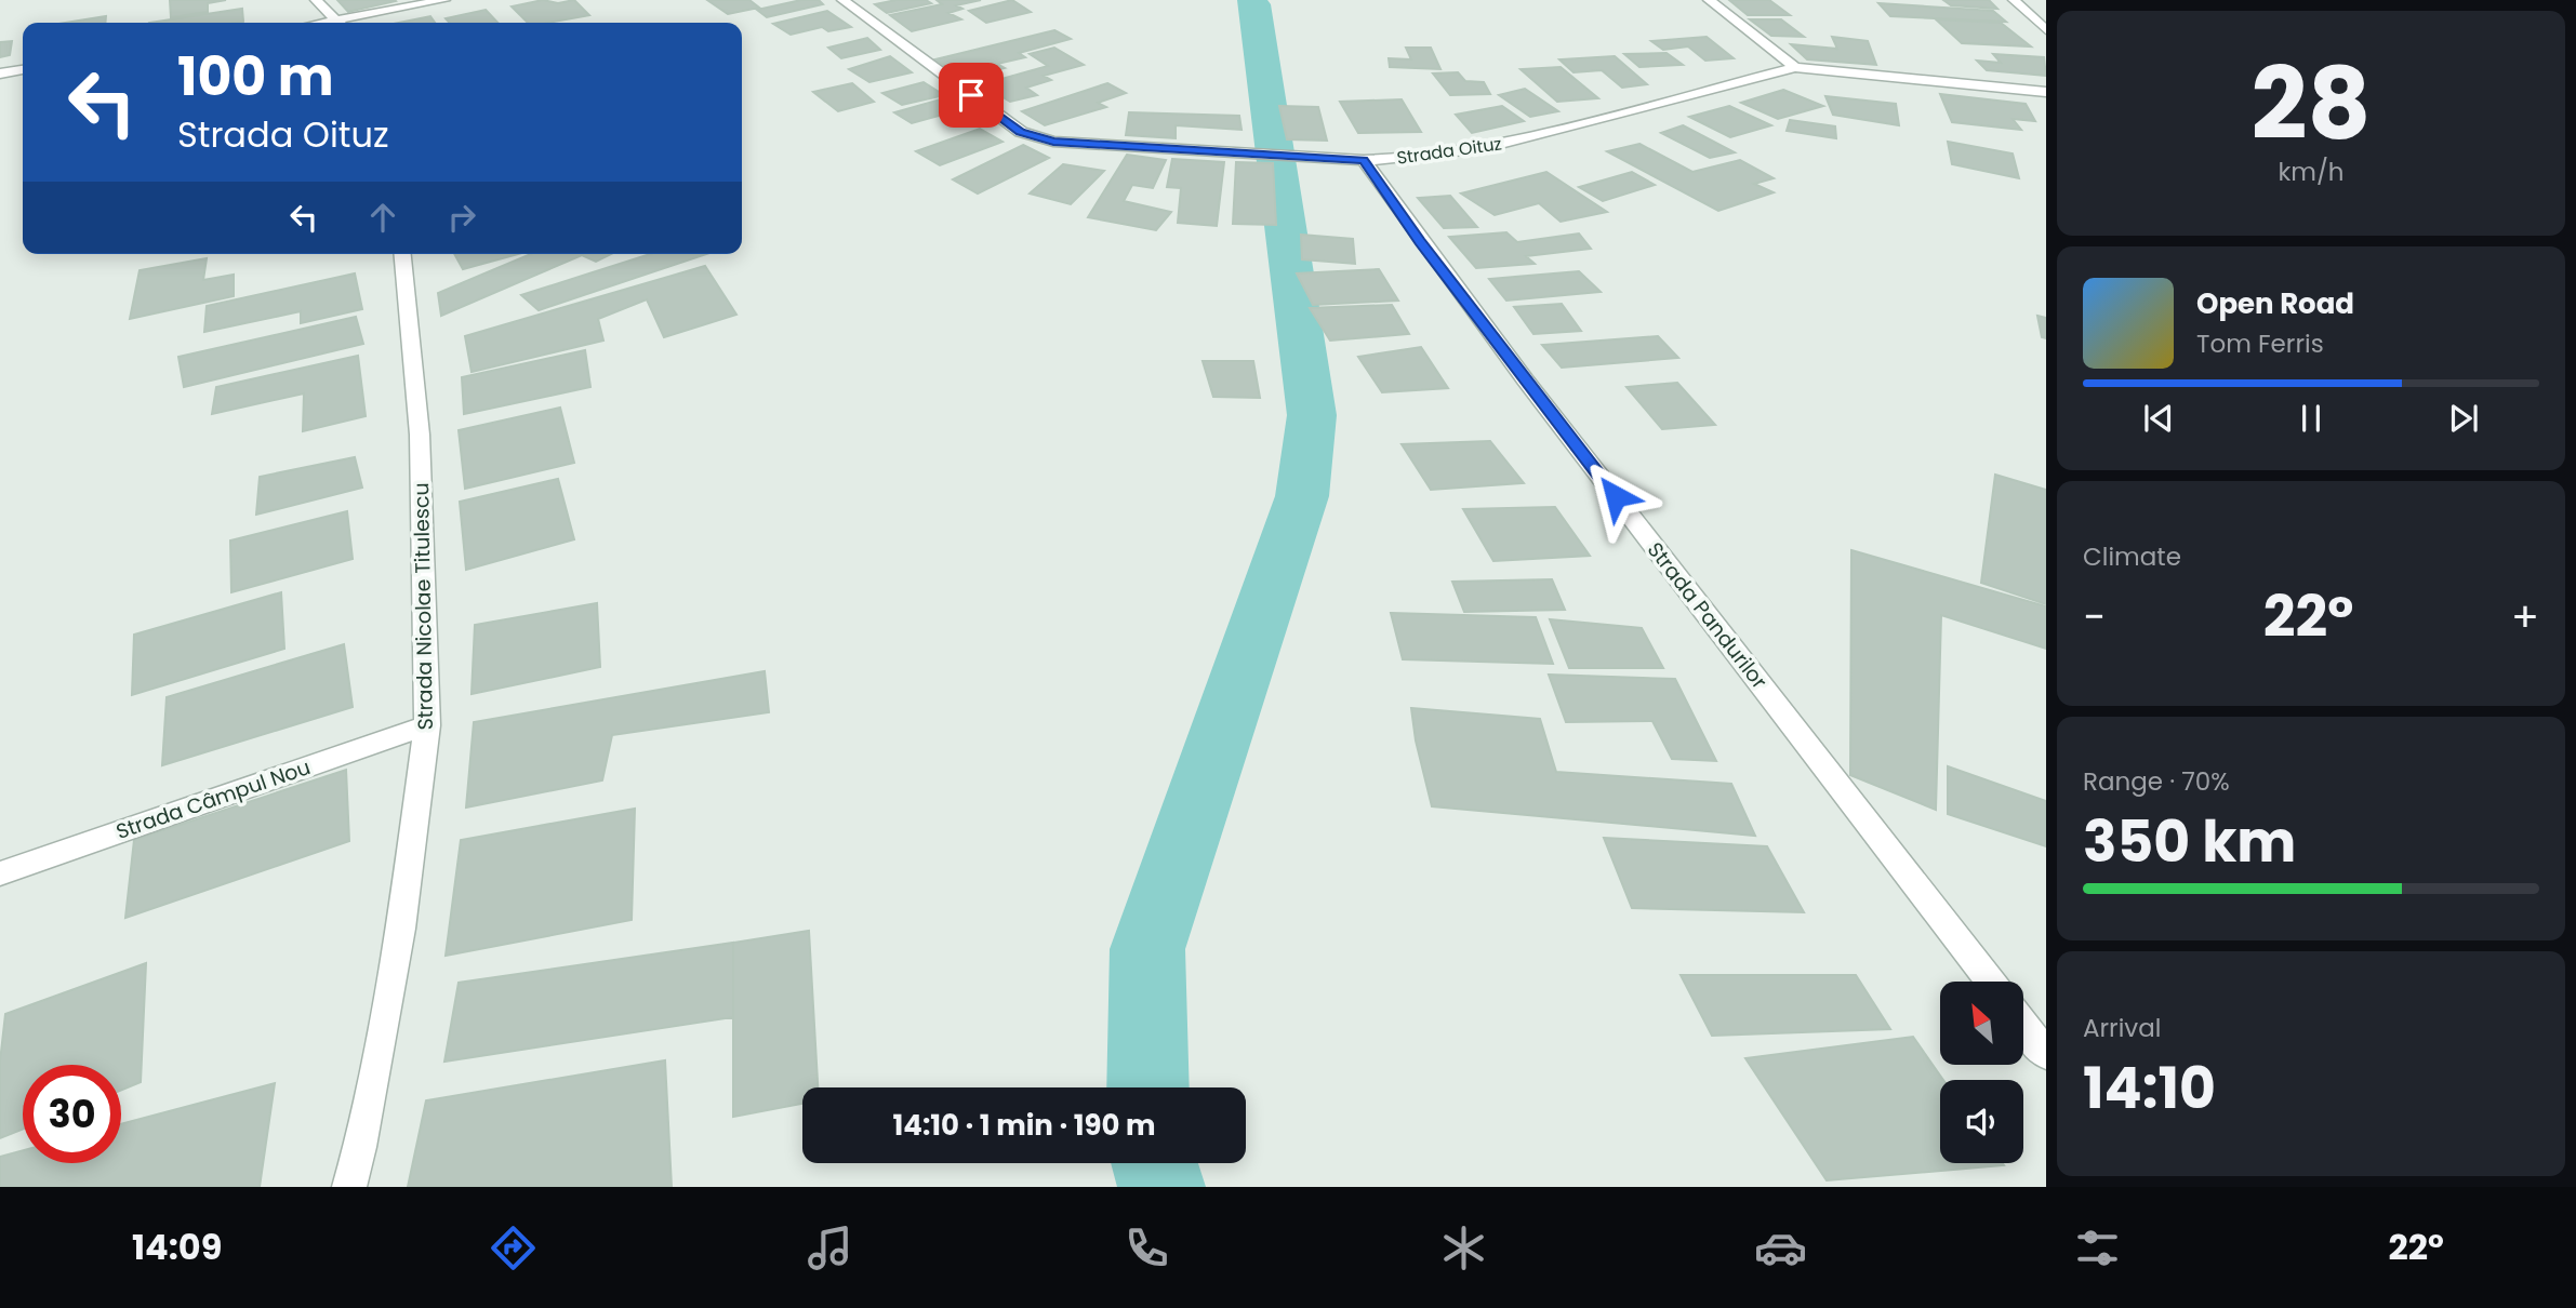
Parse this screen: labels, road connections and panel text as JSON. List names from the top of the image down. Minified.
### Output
{"streets":{"street":["Strada Oituz","Strada Nicolae Titulescu","Strada Pandurilor","Strada Câmpul Nou"]},"crossings":[["Strada Oituz","Strada Pandurilor"],["Strada Nicolae Titulescu","Strada Câmpul Nou"]],"north":"top left","page":{"tile":[["28","km/h"],"Climate",["Range · 70%","350 km"],["Arrival","14:10"]],"turn":["100 m","Strada Oituz"],"song":["Open Road","Tom Ferris"],"heat":["−","22°","+"],"limit":"30","trip":"14:10 · 1 min · 190 m","tabs":["14:09","22°"]}}
